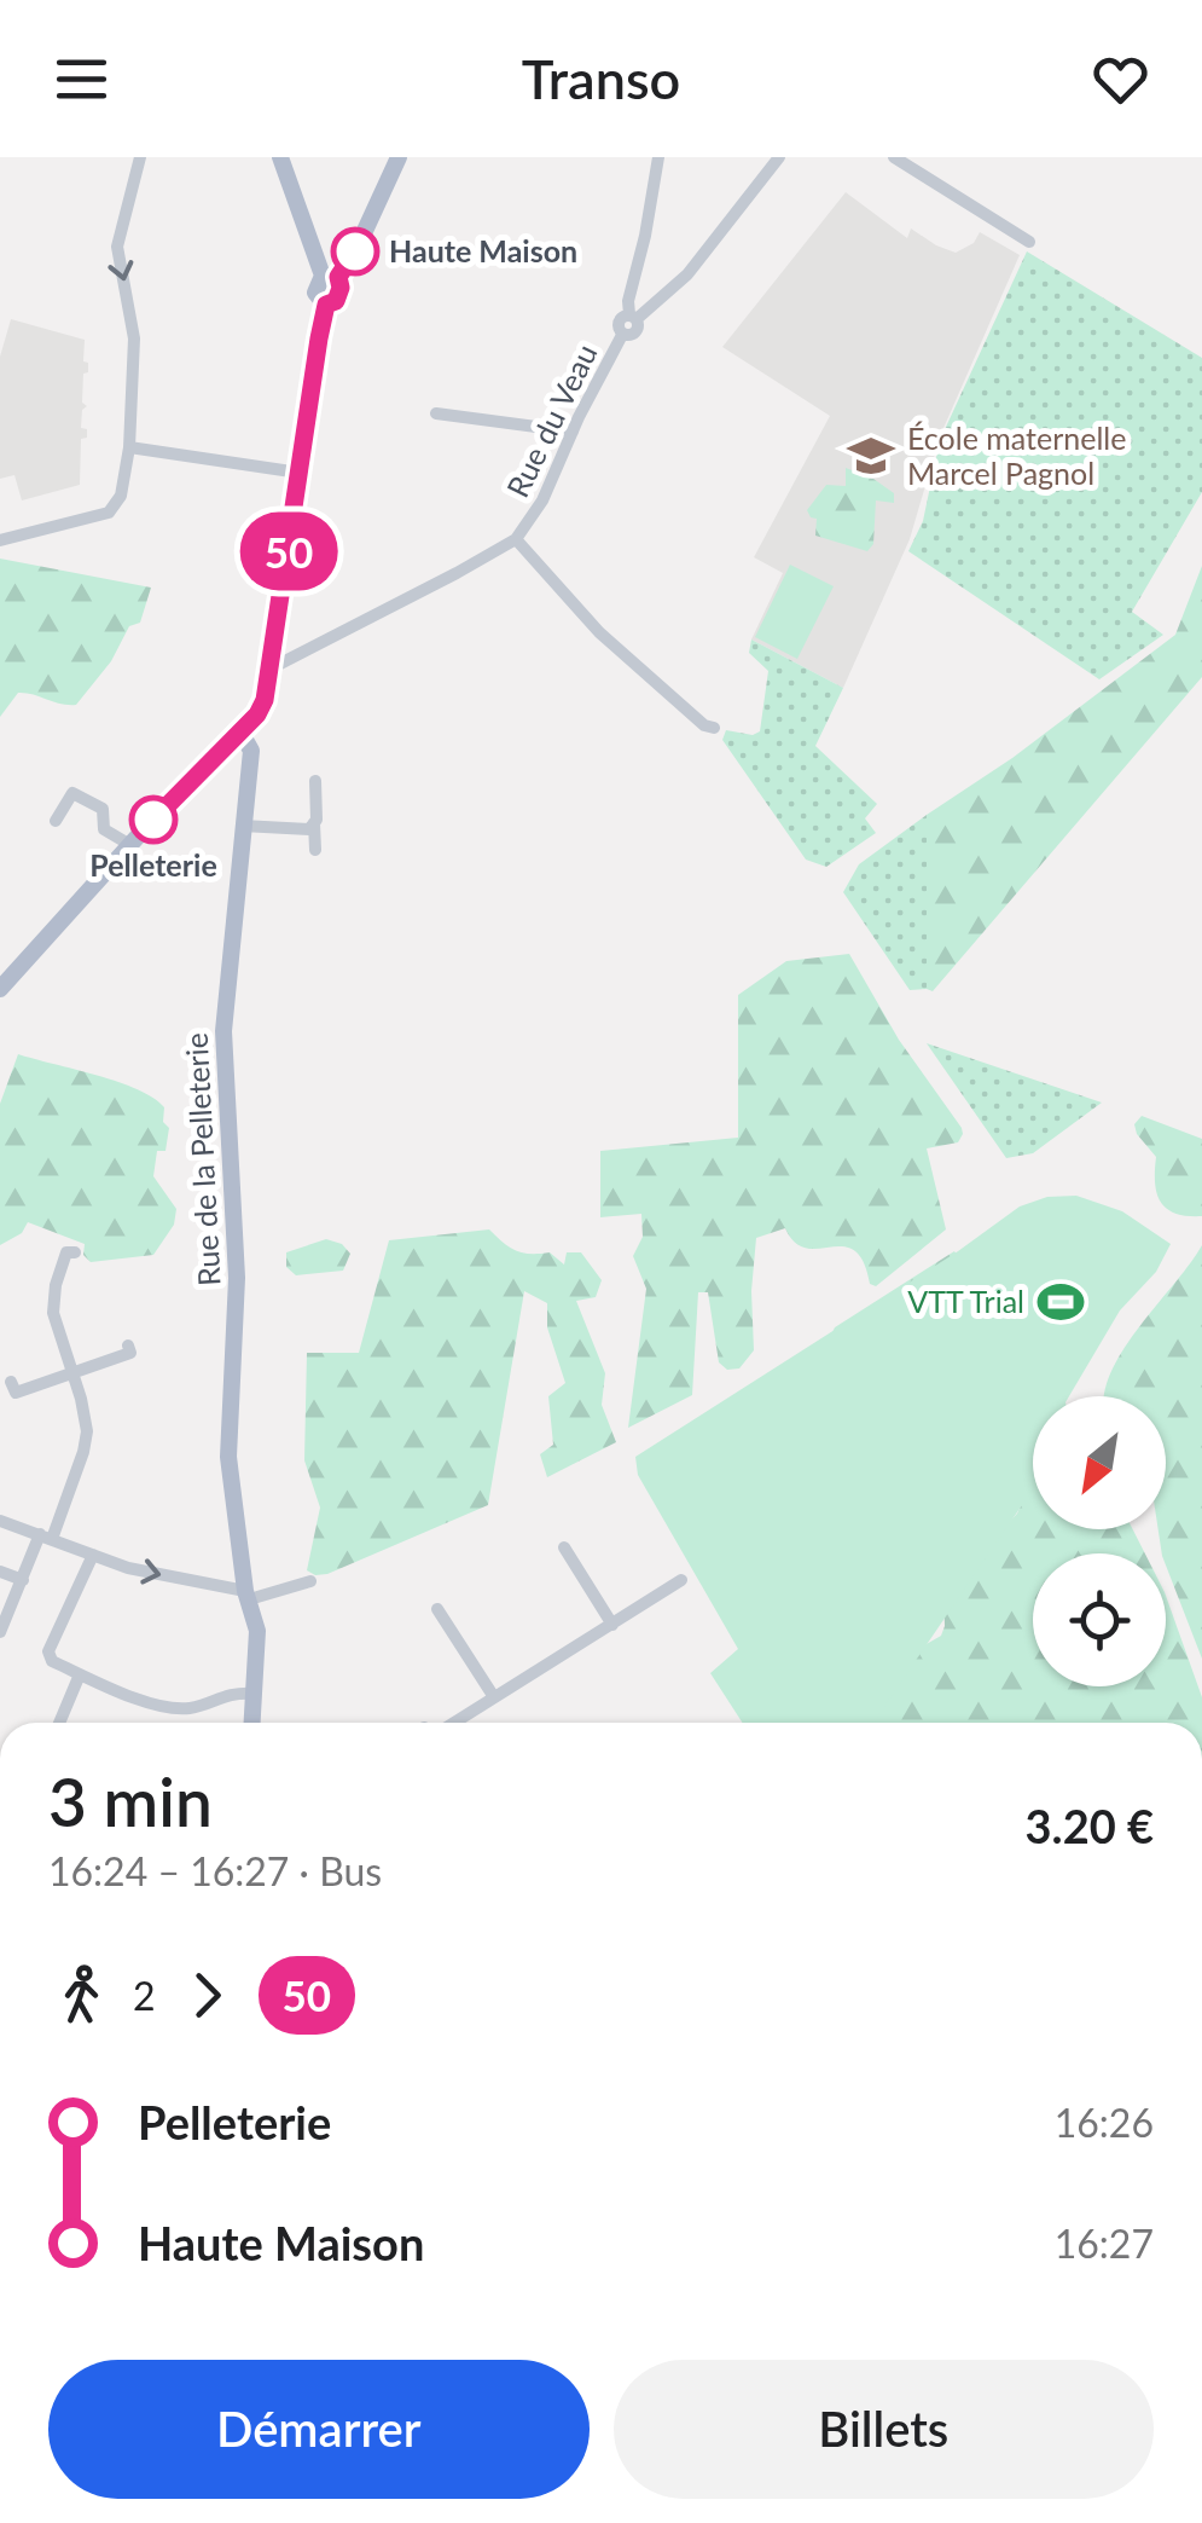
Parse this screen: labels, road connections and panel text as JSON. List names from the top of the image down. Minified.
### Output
{"streets":{"main road":["Rue de la Pelleterie"],"street":["Rue du Veau"]},"places":{"other":["Haute Maison","Pelleterie"],"school or university":["École maternelle Marcel Pagnol"],"sports":["VTT Trial"]},"lines":["bus line 50"],"north":"bottom left","page":{"header":"Transo","on_map":"50","heading":["3 min","16:24 – 16:27 · Bus","3.20 €"],"legs":["2","50"],"list":[{"name":"Pelleterie","value":"16:26"},{"name":"Haute Maison","value":"16:27"}],"buttons":["Démarrer","Billets"]}}
